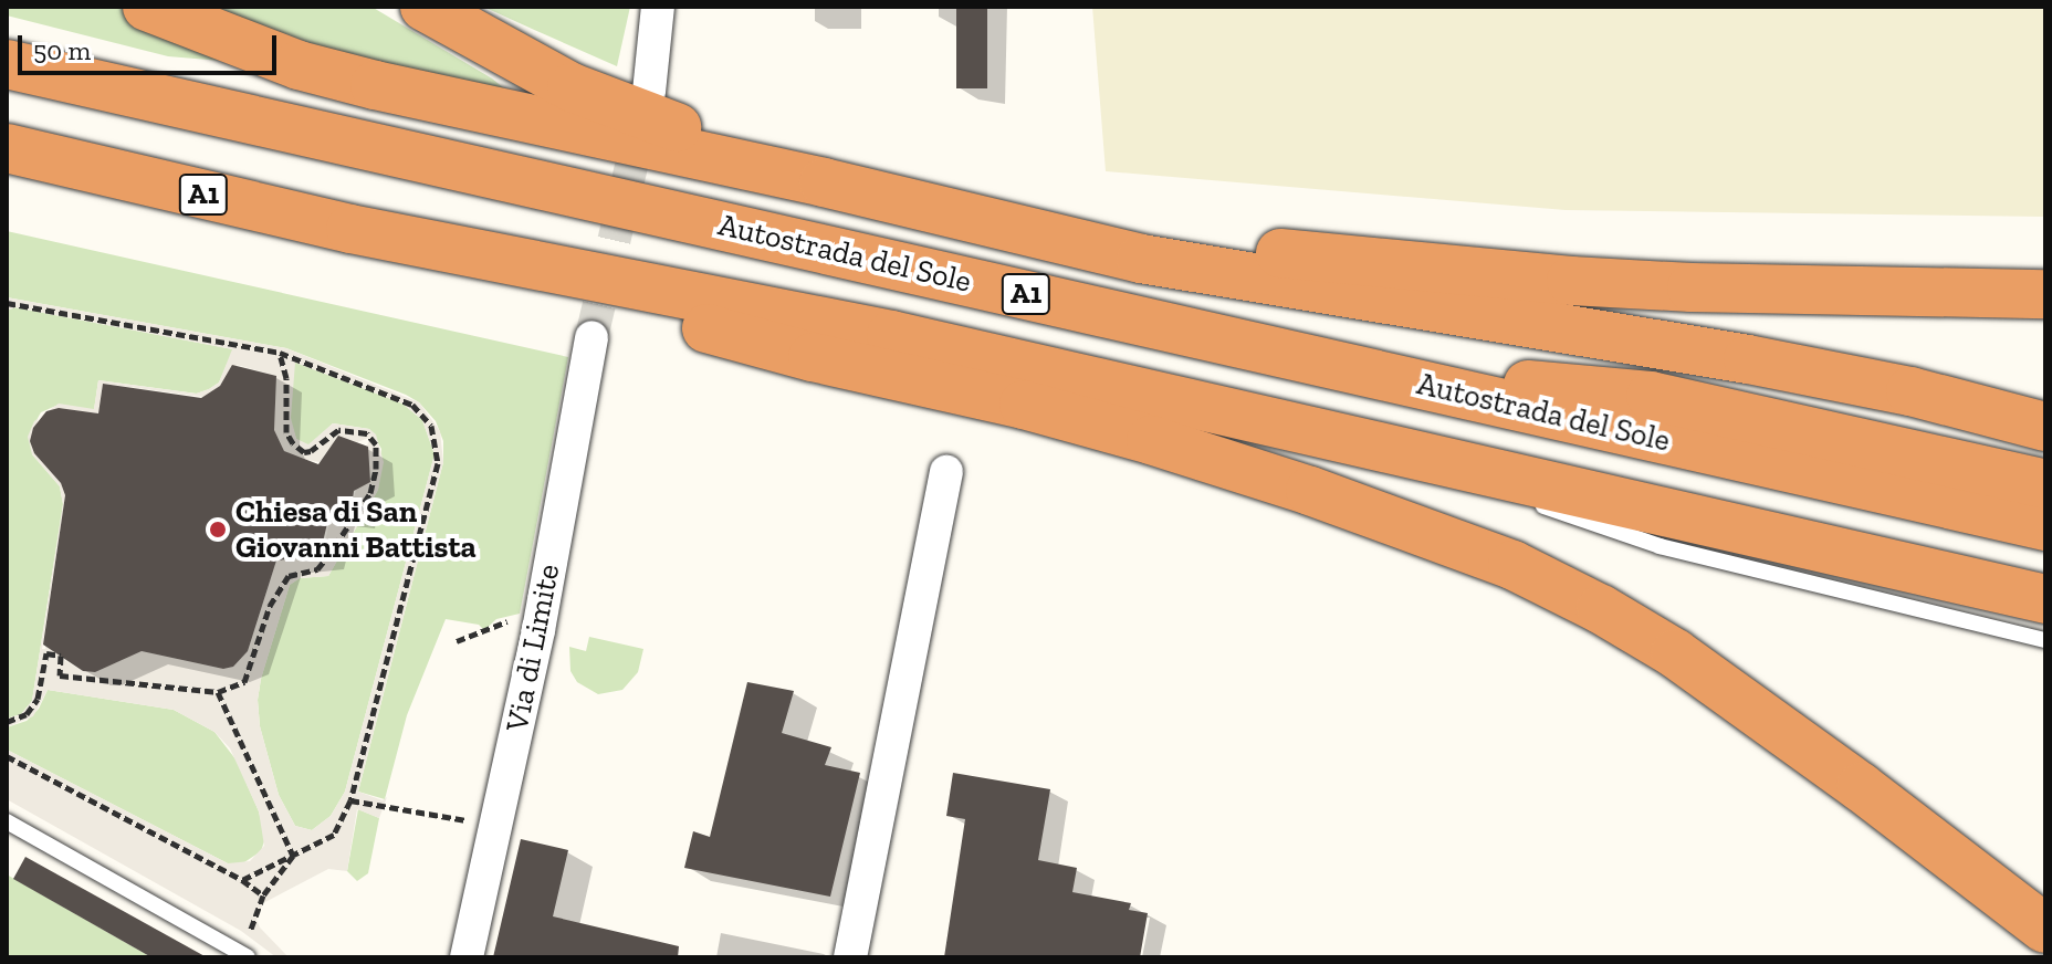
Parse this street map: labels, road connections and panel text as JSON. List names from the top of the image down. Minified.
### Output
{"streets":{"highway":["A1","Autostrada del Sole"],"street":["Via di Limite"]},"places":["Chiesa di San Giovanni Battista"],"scale_bar":"50 m"}
